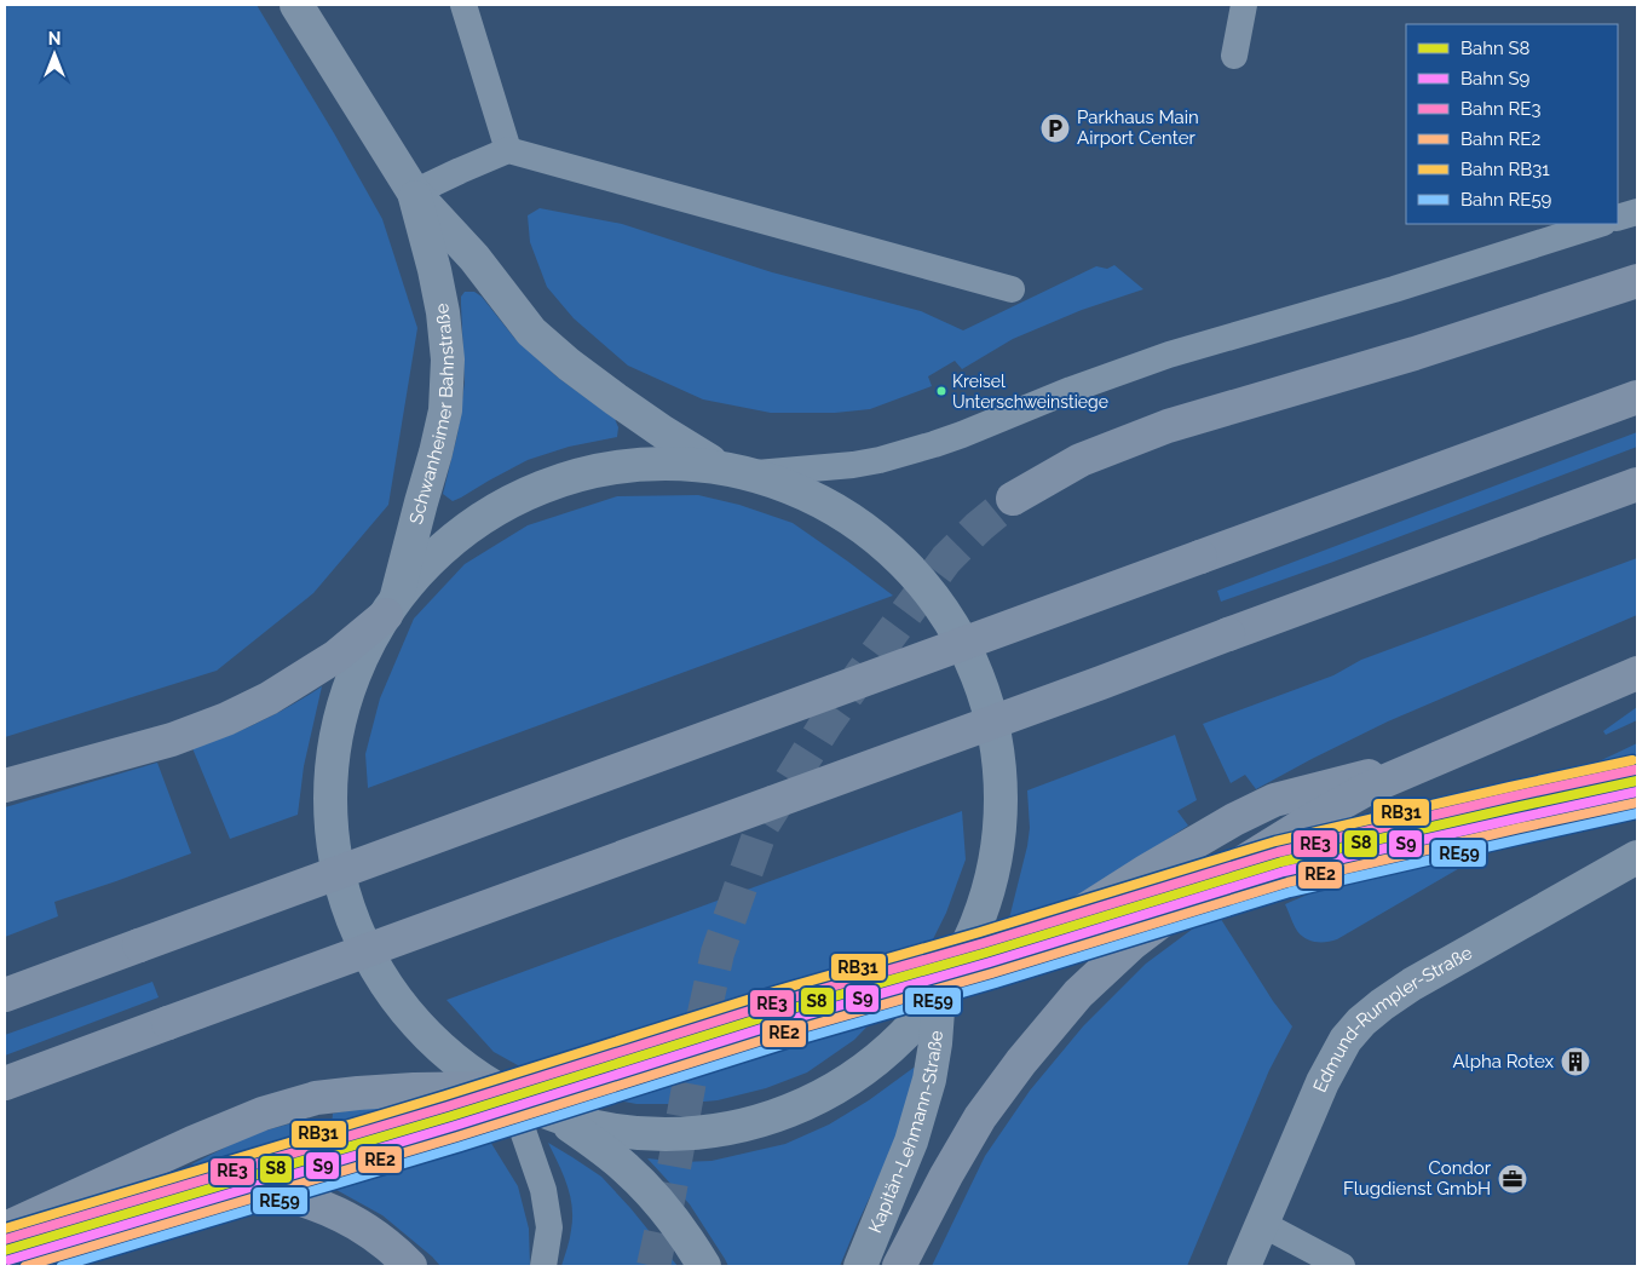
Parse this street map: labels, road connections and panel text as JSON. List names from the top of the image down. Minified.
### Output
{"streets":{"street":["Schwanheimer Bahnstraße","Edmund-Rumpler-Straße","Kapitän-Lehmann-Straße"]},"places":{"parking":["Parkhaus Main Airport Center"],"other":["Kreisel Unterschweinstiege"],"building":["Alpha Rotex"],"office":["Condor Flugdienst GmbH"]},"lines":["rail line RB31","rail line RE3","rail line S8","rail line S9","rail line RE2","rail line RE59"],"legend":["Bahn S8","Bahn S9","Bahn RE3","Bahn RE2","Bahn RB31","Bahn RE59"],"north":"top"}
